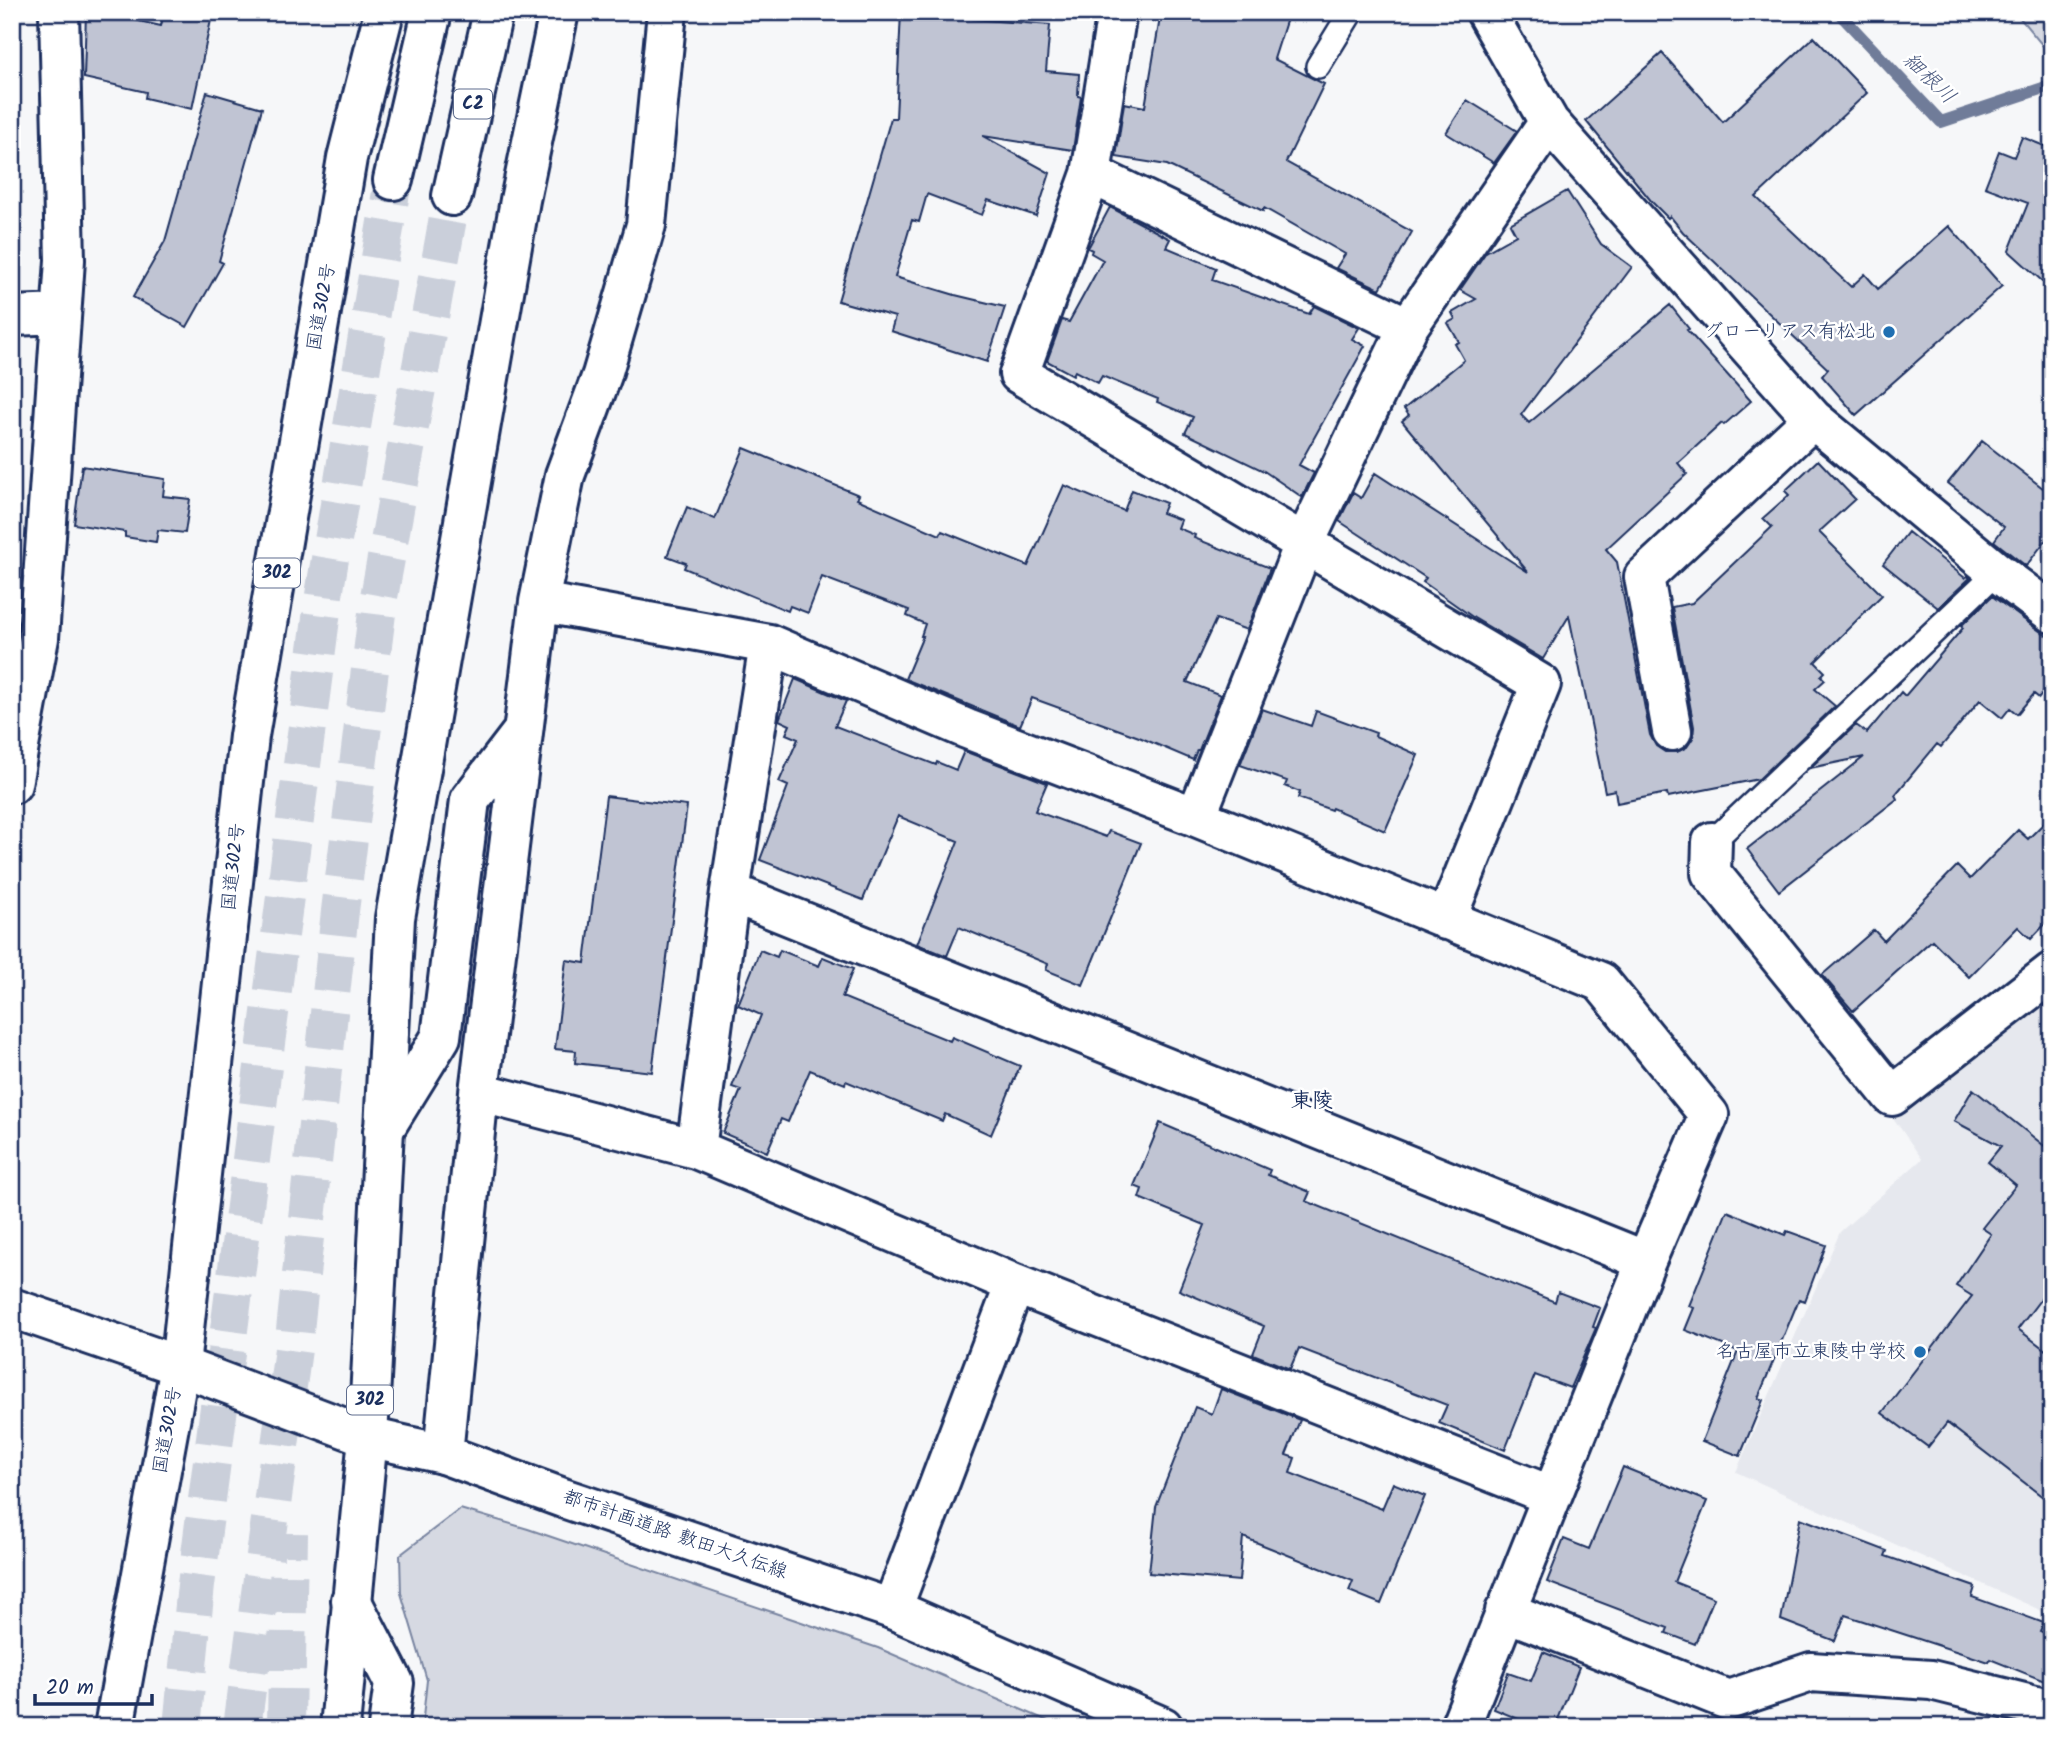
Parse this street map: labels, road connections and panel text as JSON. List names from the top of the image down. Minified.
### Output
{"streets":{"main road":["C2","国道302号","302","都市計画道路 敷田大久伝線"]},"crossings":[["国道302号","都市計画道路 敷田大久伝線"],["302","都市計画道路 敷田大久伝線"]],"districts":["東陵"],"water":["細根川"],"places":["グローリアス有松北","名古屋市立東陵中学校"],"scale_bar":"20 m"}
